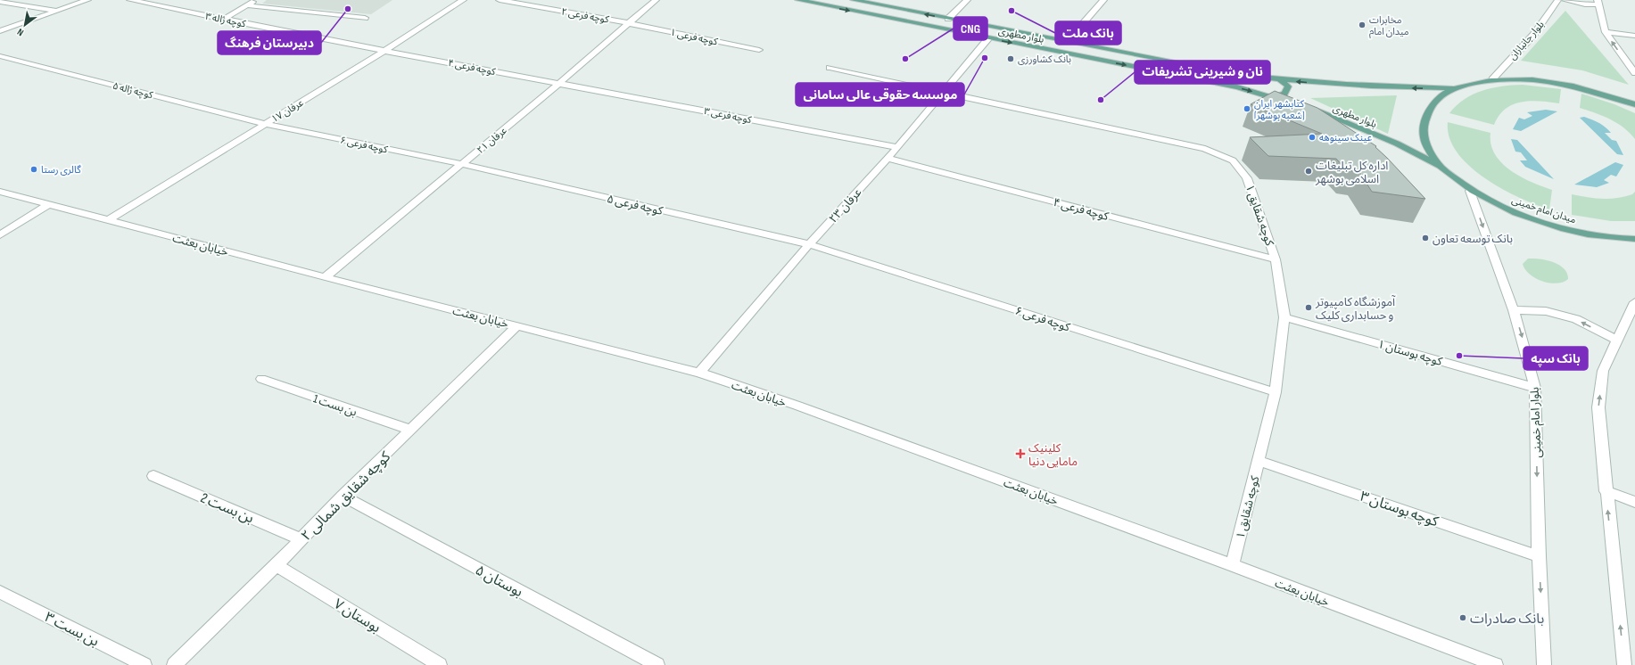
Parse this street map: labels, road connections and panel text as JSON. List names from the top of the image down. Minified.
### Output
{"streets":{"main road":["بلوار مطهری","میدان امام خمینی"],"street":["کوچه فرعی ۲","کوچه ژاله ۳","کوچه فرعی ۱","بلوار جانبازان","کوچه فرعی ۴","کوچه ژاله ۵","عرفان ۱۷","کوچه فرعی ۳","عرفان ۲۱","کوچه فرعی ۶","کوچه فرعی ۵","عرفان ۲۳","کوچه شقایق ۱","خیابان بعثت","کوچه بوستان ۱","بن بست 1","بلوار امام خمینی","کوچه شقایق شمالی ۲","بن بست 2","کوچه بوستان ۳","بوستان ۵","بوستان ۷","بن بست ۳"]},"crossings":[["کوچه فرعی ۲","کوچه فرعی ۱"],["کوچه فرعی ۲","عرفان ۲۱"],["کوچه ژاله ۳","کوچه فرعی ۴"],["کوچه ژاله ۳","عرفان ۱۷"],["بلوار مطهری","عرفان ۲۳"],["بلوار مطهری","میدان امام خمینی"],["کوچه فرعی ۱","عرفان ۲۱"],["بلوار جانبازان","میدان امام خمینی"],["کوچه فرعی ۴","عرفان ۱۷"],["کوچه فرعی ۴","کوچه فرعی ۳"],["کوچه فرعی ۴","عرفان ۲۱"],["کوچه فرعی ۴","عرفان ۲۳"],["کوچه فرعی ۴","کوچه شقایق ۱"],["کوچه ژاله ۵","عرفان ۱۷"],["کوچه ژاله ۵","کوچه فرعی ۶"],["عرفان ۱۷","کوچه فرعی ۶"],["عرفان ۱۷","خیابان بعثت"],["کوچه فرعی ۳","عرفان ۲۱"],["کوچه فرعی ۳","عرفان ۲۳"],["عرفان ۲۱","کوچه فرعی ۶"],["عرفان ۲۱","کوچه فرعی ۵"],["عرفان ۲۱","خیابان بعثت"],["کوچه فرعی ۶","کوچه فرعی ۵"],["کوچه فرعی ۶","عرفان ۲۳"],["کوچه فرعی ۶","کوچه شقایق ۱"],["کوچه فرعی ۵","عرفان ۲۳"],["عرفان ۲۳","کوچه شقایق ۱"],["عرفان ۲۳","خیابان بعثت"],["میدان امام خمینی","بلوار امام خمینی"],["کوچه شقایق ۱","خیابان بعثت"],["کوچه شقایق ۱","کوچه بوستان ۱"],["کوچه شقایق ۱","کوچه بوستان ۳"],["خیابان بعثت","کوچه شقایق شمالی ۲"],["کوچه بوستان ۱","بلوار امام خمینی"],["بن بست 1","کوچه شقایق شمالی ۲"],["بلوار امام خمینی","کوچه بوستان ۳"],["کوچه شقایق شمالی ۲","بن بست 2"],["کوچه شقایق شمالی ۲","بوستان ۵"],["کوچه شقایق شمالی ۲","بوستان ۷"]],"places":{"other":["دبیرستان فرهنگ","بانک ملت","مخابرات میدان امام","موسسه حقوقی عالی سامانی","CNG","بانک کشاورزی","نان و شیرینی تشریفات","کتابشهر ایران (شعبه بوشهر)","عینک سینوهه","گالری رستا","اداره کل تبلیغات اسلامی بوشهر","بانک توسعه تعاون","آموزشگاه کامپیوتر و حسابداری کلیک","بانک سپه","بانک صادرات"],"health":["کلینیک مامایی دنیا"]},"north":"bottom left"}
